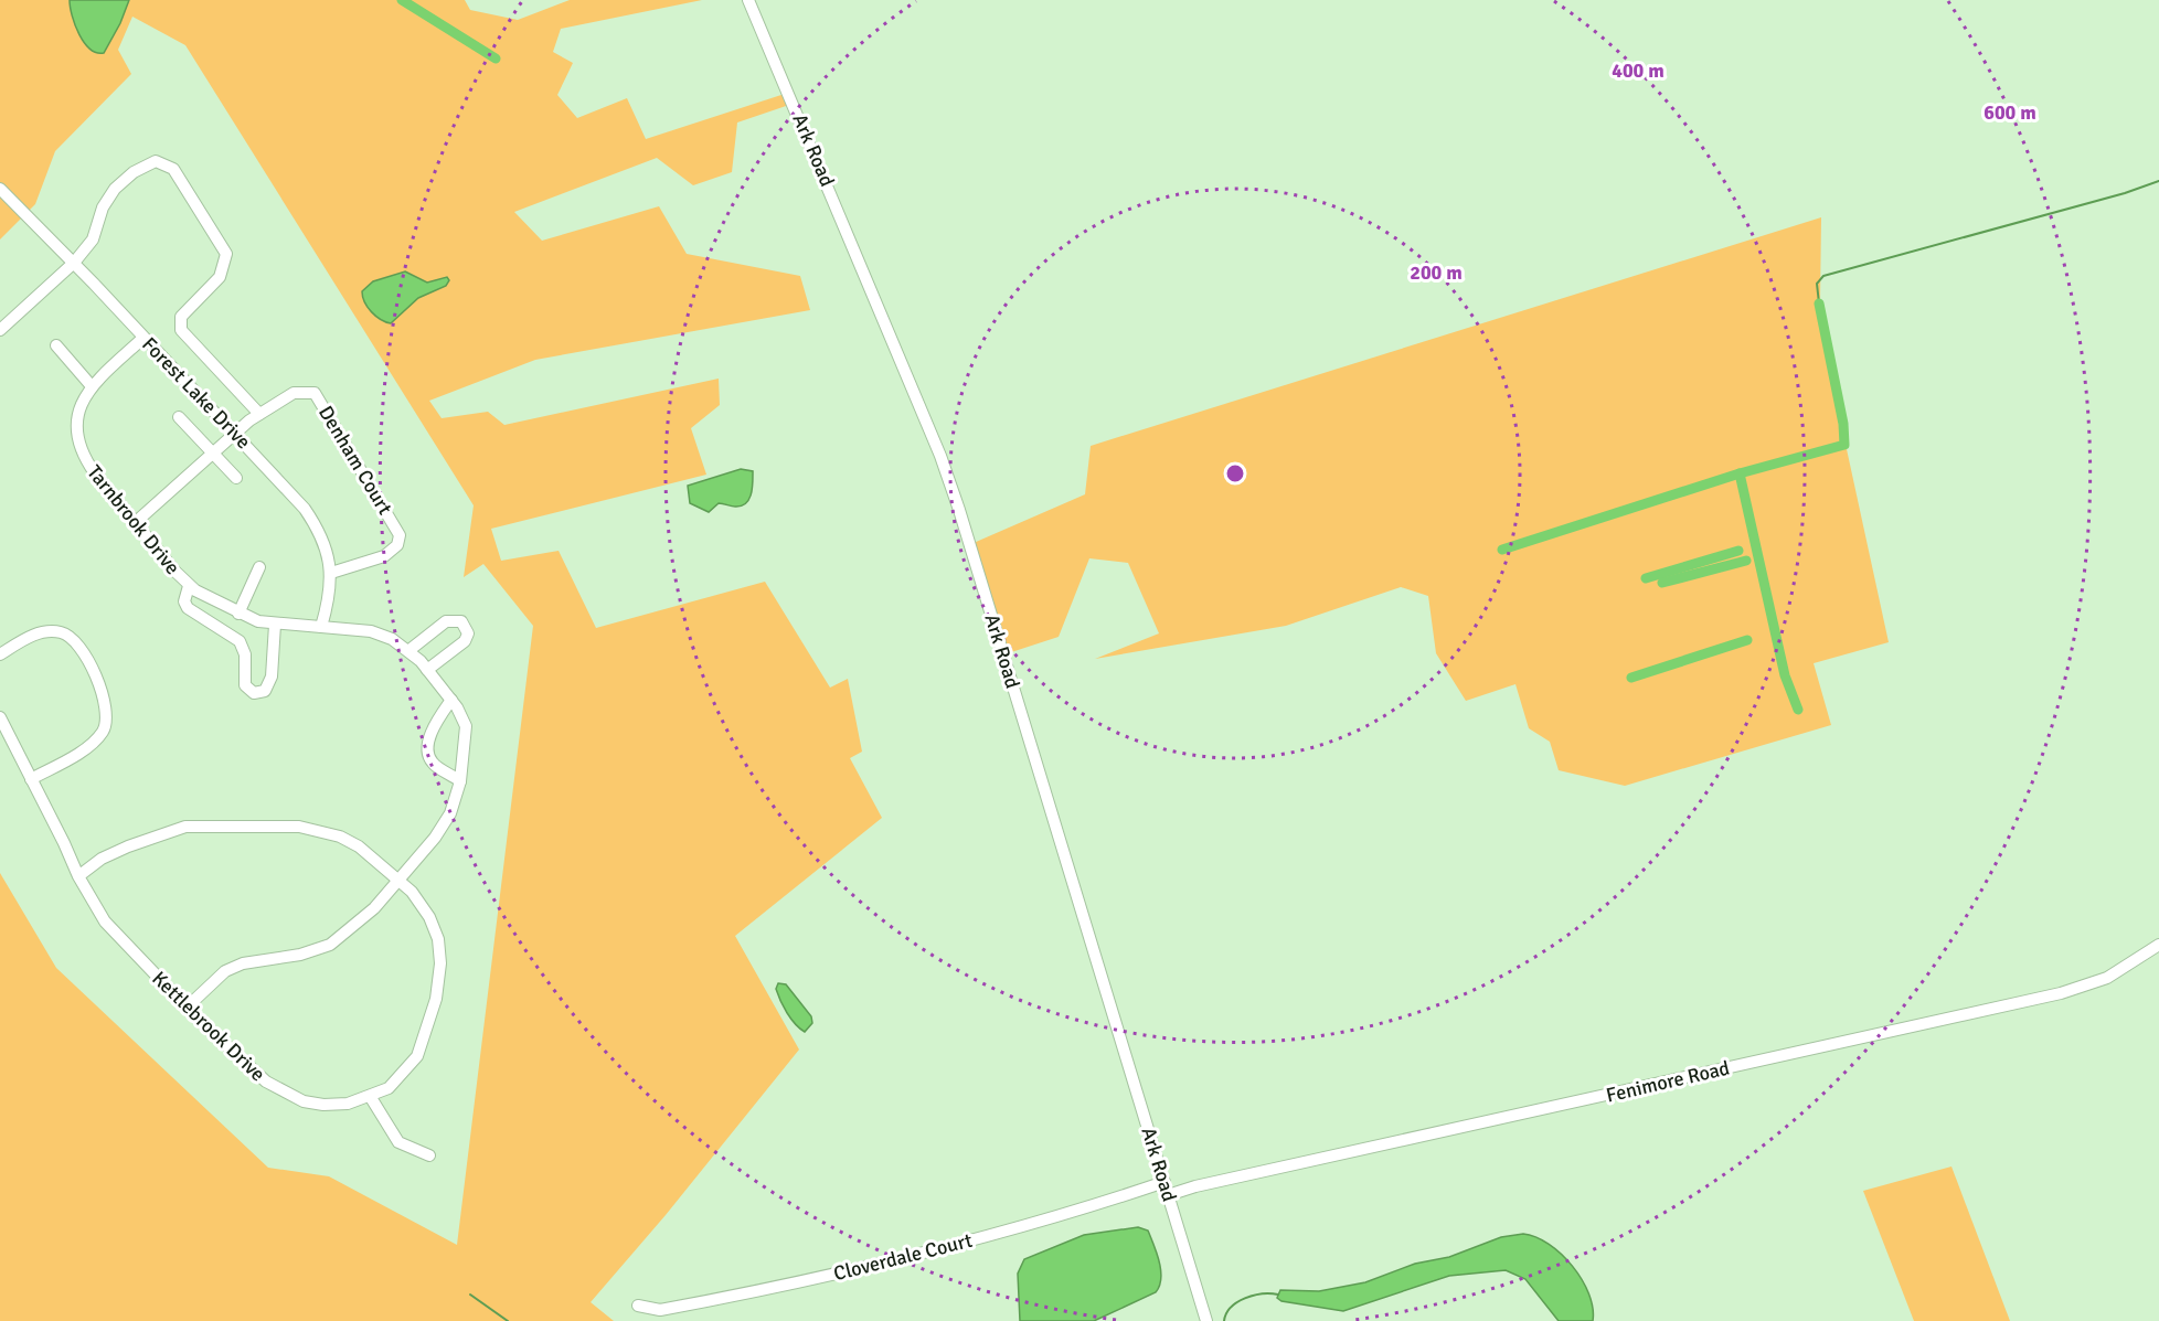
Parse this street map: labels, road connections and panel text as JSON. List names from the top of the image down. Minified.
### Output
{"streets":{"street":["Ark Road","Forest Lake Drive","Denham Court","Tarnbrook Drive","Kettlebrook Drive","Fenimore Road","Cloverdale Court"]},"crossings":[["Ark Road","Fenimore Road"],["Ark Road","Cloverdale Court"],["Forest Lake Drive","Denham Court"],["Forest Lake Drive","Tarnbrook Drive"],["Denham Court","Tarnbrook Drive"]],"rings":["400 m","600 m","200 m"]}
